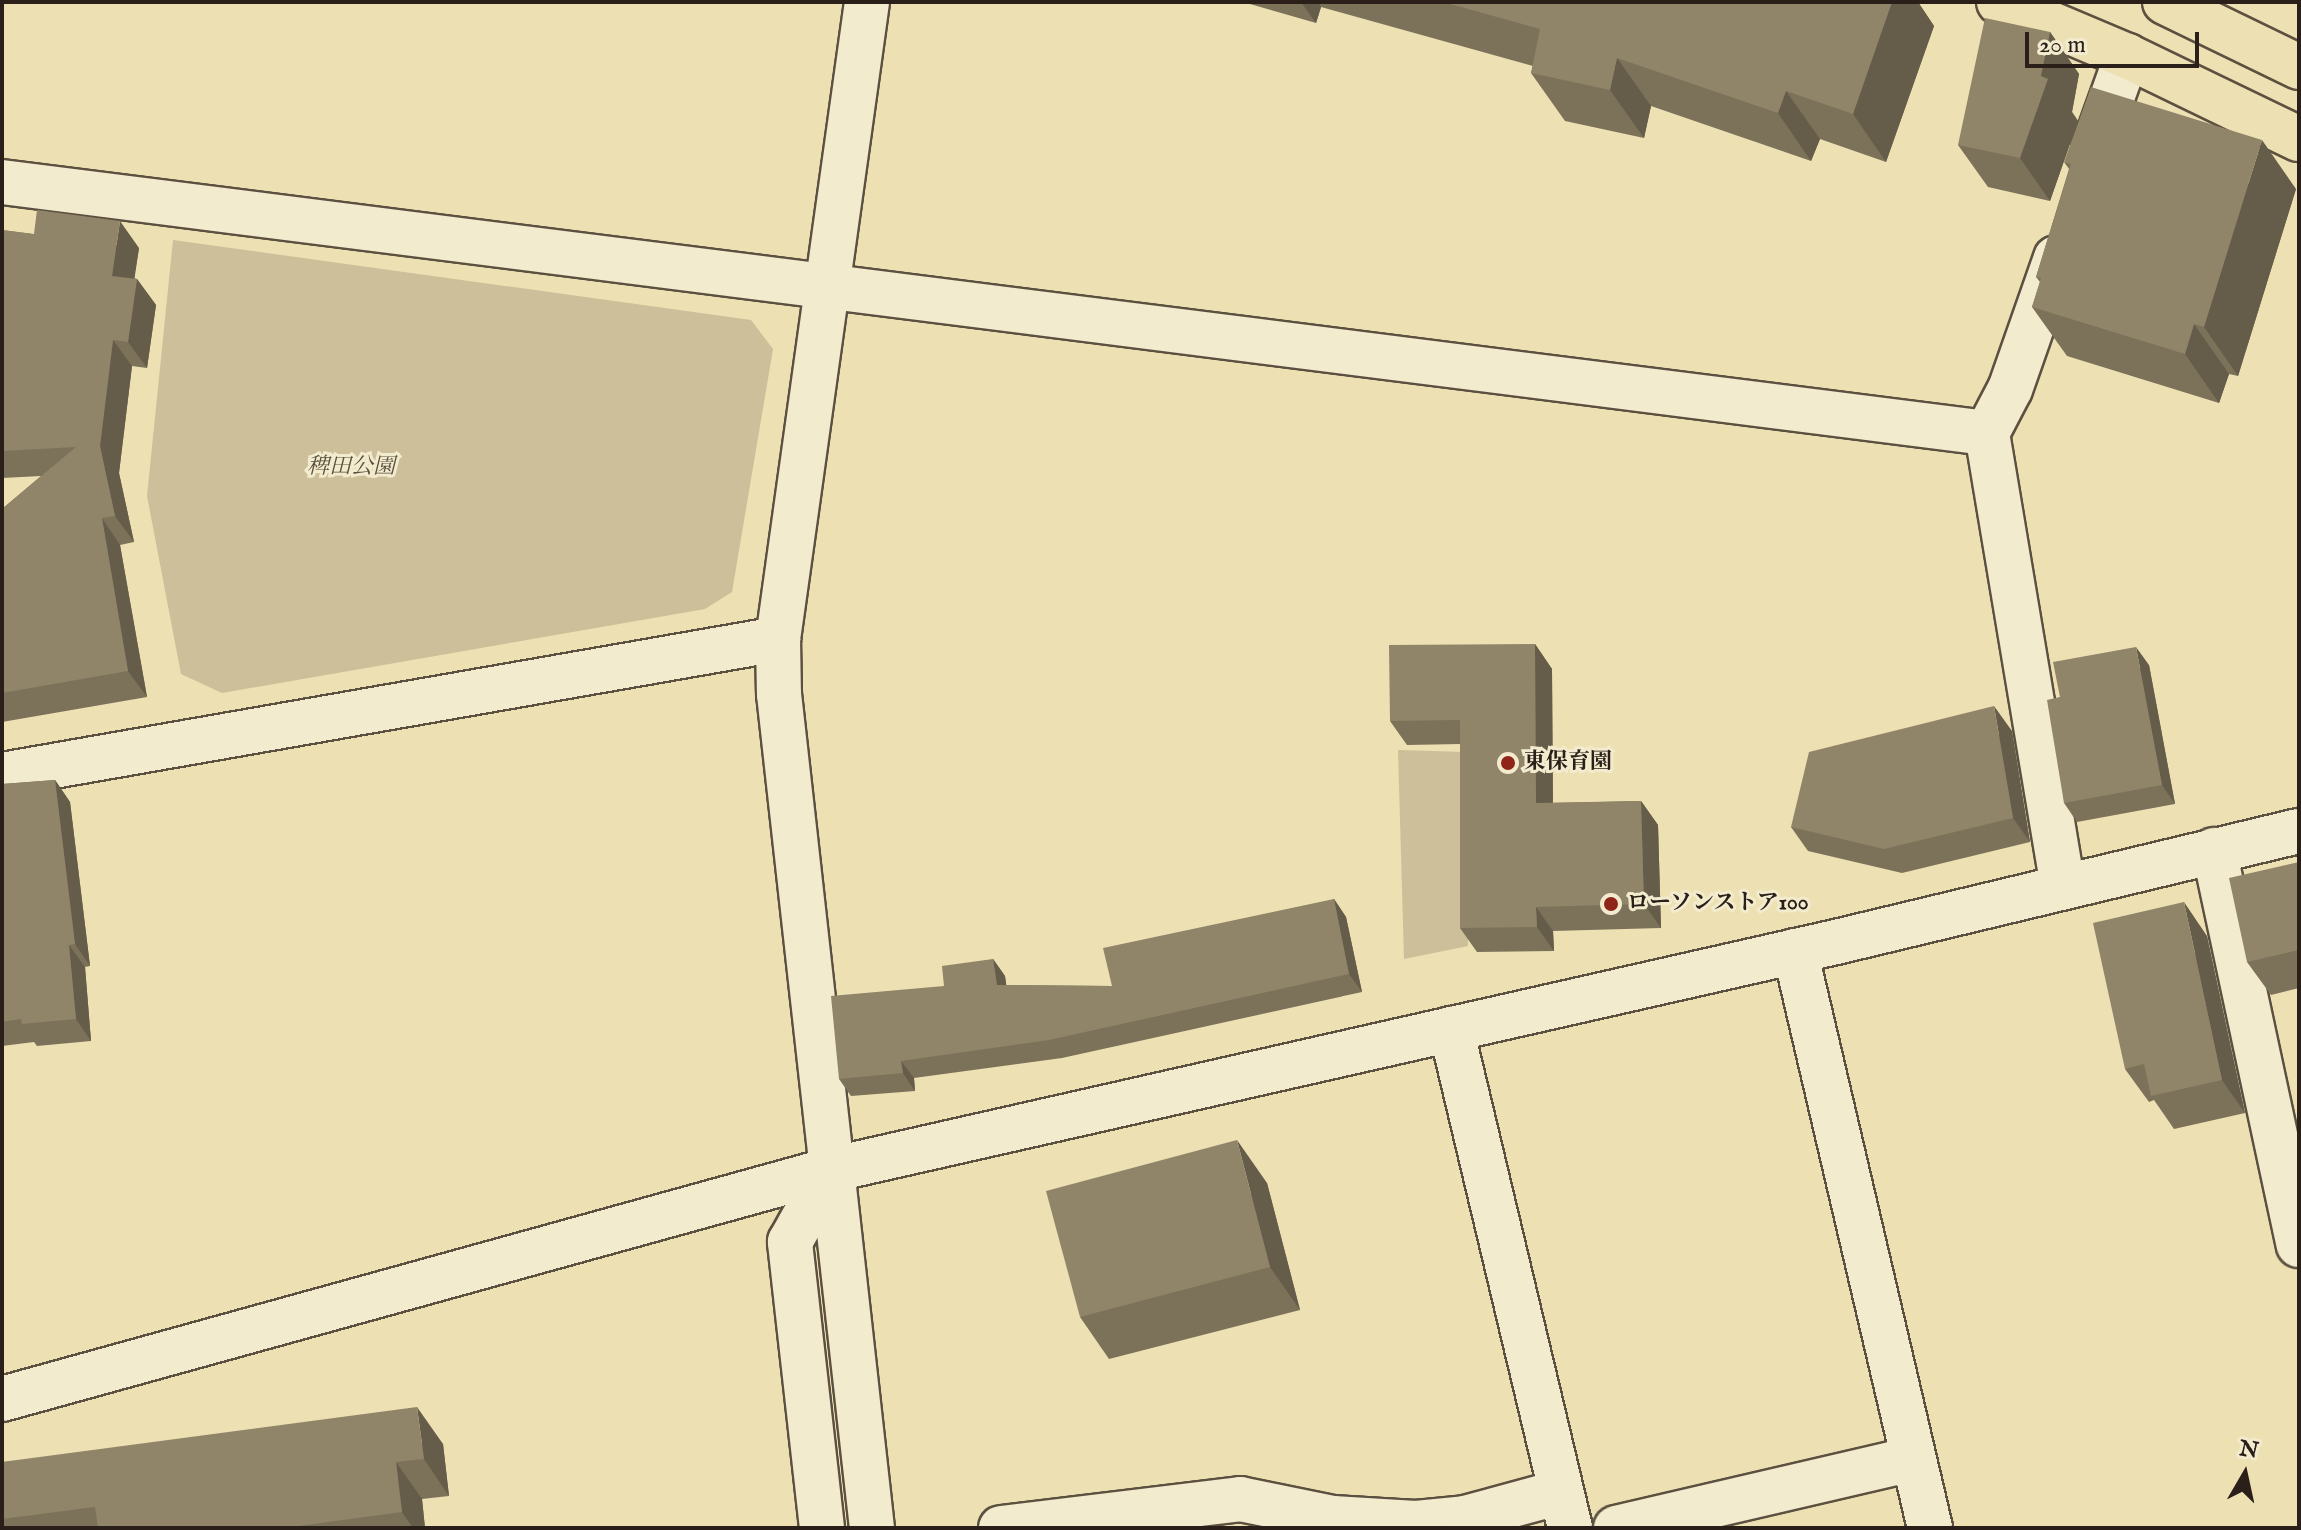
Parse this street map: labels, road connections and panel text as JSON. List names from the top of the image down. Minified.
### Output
{"parks":["稗田公園"],"places":["東保育園","ローソンストア100"],"scale_bar":"20 m","north":"top"}
